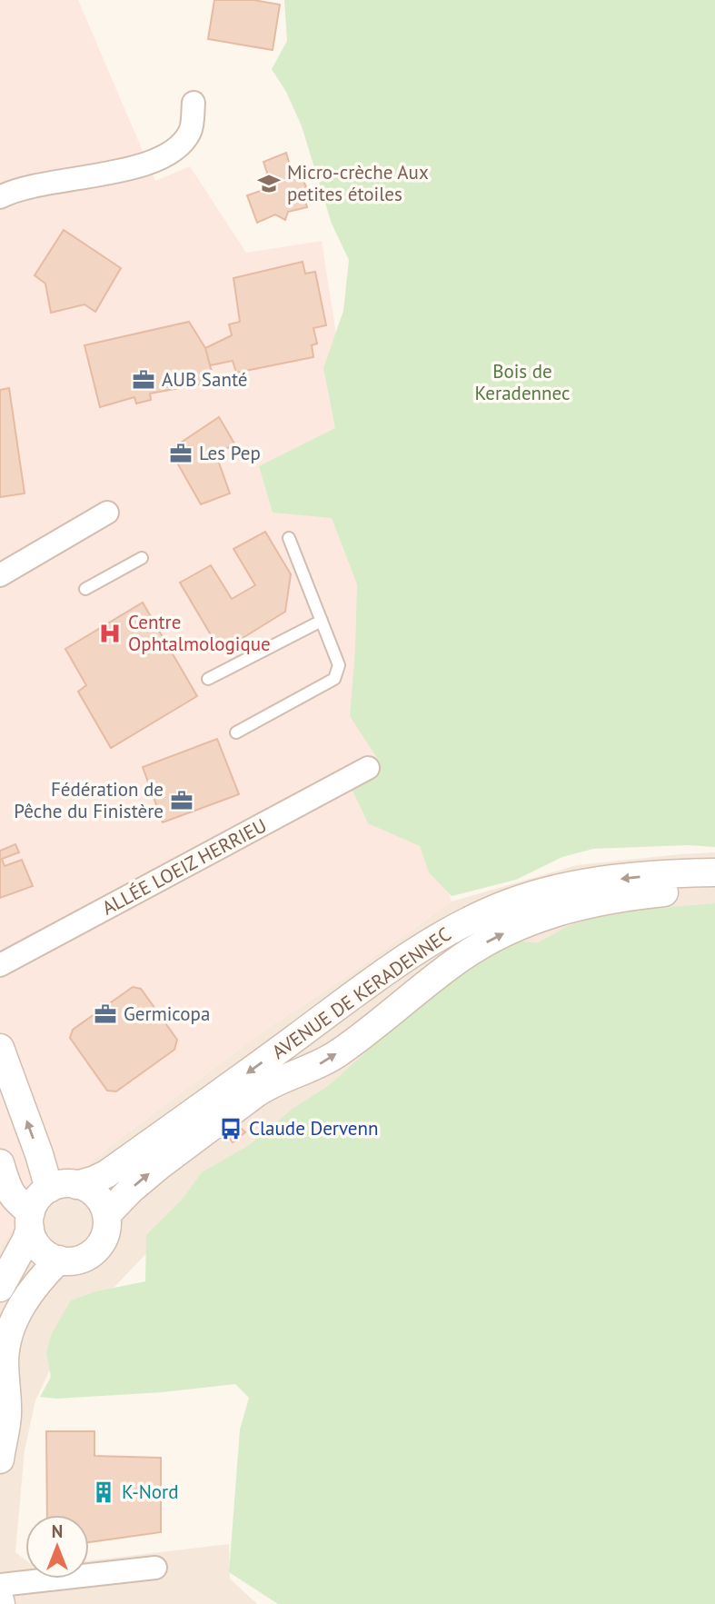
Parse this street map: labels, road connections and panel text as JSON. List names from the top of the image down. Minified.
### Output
{"streets":{"street":["ALLÉE LOEIZ HERRIEU","AVENUE DE KERADENNEC"]},"parks":["Bois de Keradennec"],"places":{"school or university":["Micro-crèche Aux petites étoiles"],"office":["AUB Santé","Les Pep","Fédération de Pêche du Finistère","Germicopa"],"hospital":["Centre Ophtalmologique"],"bus stop":["Claude Dervenn"],"building":["K-Nord"]},"north":"top"}
